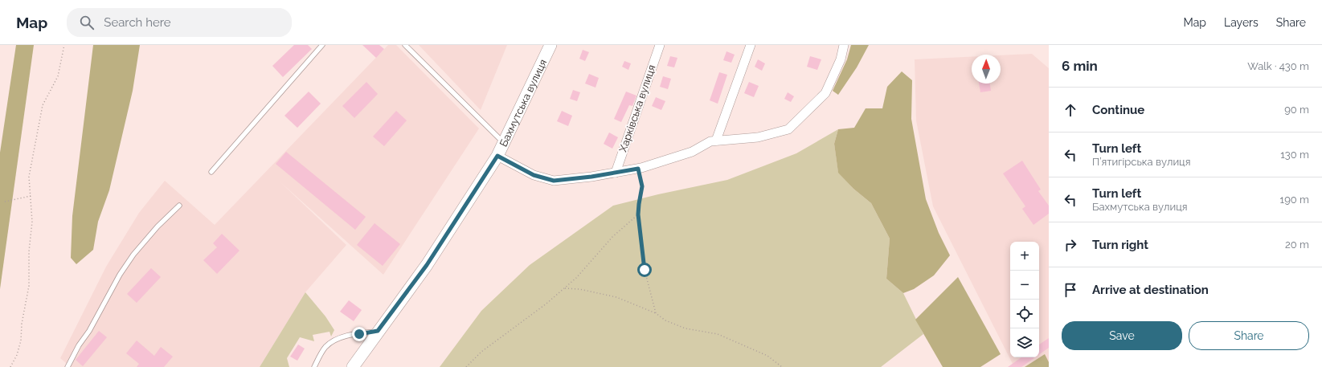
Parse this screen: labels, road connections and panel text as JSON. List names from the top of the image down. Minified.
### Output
{"streets":{"main road":["Бахмутська вулиця"],"street":["Харківська вулиця"]},"north":"top","page":{"header":"Map","search":"Search here","nav":["Map","Layers","Share"],"heading":["6 min","Walk · 430 m"],"list":[["Continue","90 m"],["Turn left","П’ятигірська вулиця","130 m"],["Turn left","Бахмутська вулиця","190 m"],["Turn right","20 m"],"Arrive at destination"],"map_buttons":["+","−"],"buttons":["Save","Share"]}}
